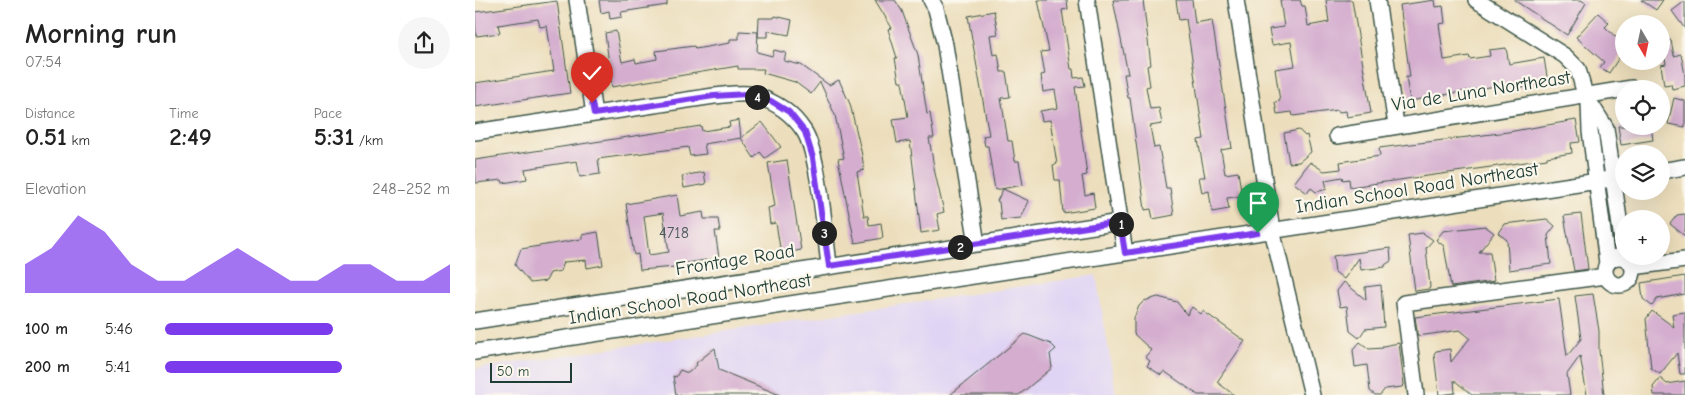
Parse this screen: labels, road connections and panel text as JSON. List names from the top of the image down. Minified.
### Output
{"streets":{"street":["Via de Luna Northeast","Indian School Road Northeast","Frontage Road"]},"house_numbers":["4718"],"scale_bar":"50 m","north":"bottom","page":{"heading":["Morning run","07:54"],"map_buttons":"+","stats":[["Distance","0.51 km"],["Time","2:49"],["Pace","5:31 /km"]],"pins":["4","1","3","2"],"chart":["Elevation","248–252 m"],"list":[{"name":"100 m","note":"5:46"},{"name":"200 m","note":"5:41"}],"scale":"50 m"}}
